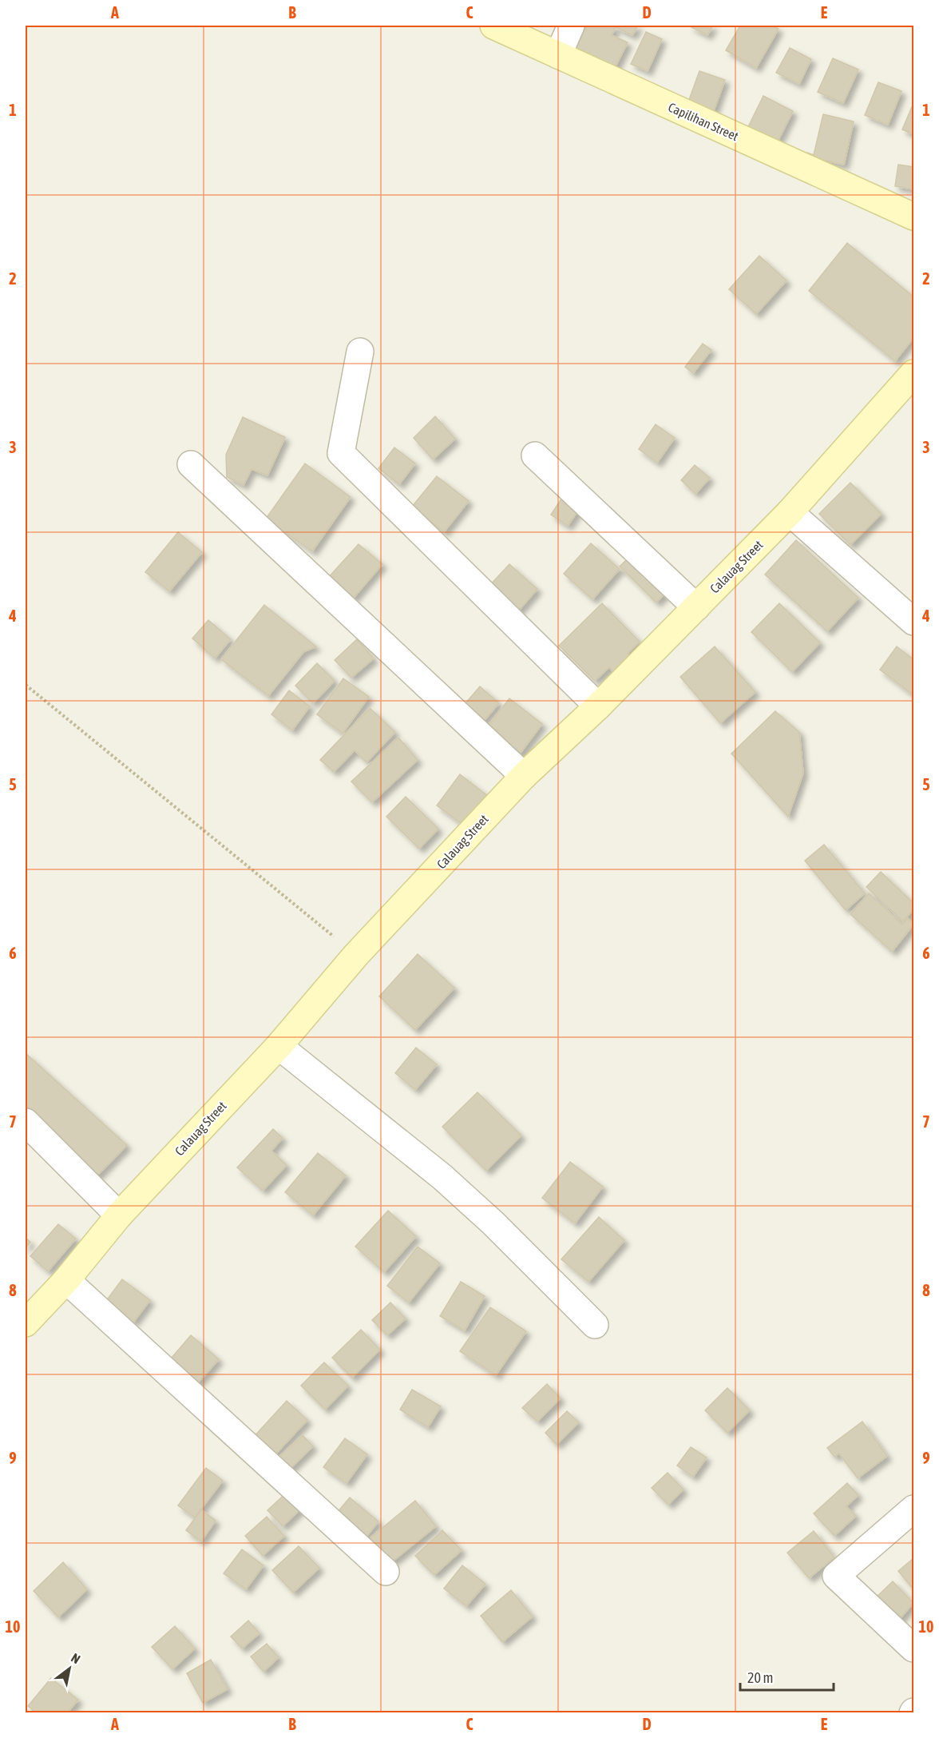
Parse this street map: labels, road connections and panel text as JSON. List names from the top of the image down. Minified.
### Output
{"streets":{"street":["Capilihan Street","Calauag Street"]},"scale_bar":"20 m","north":"top right","grid":{"columns":["A","B","C","D","E"],"rows":["1","2","3","4","5","6","7","8","9","10"]}}
